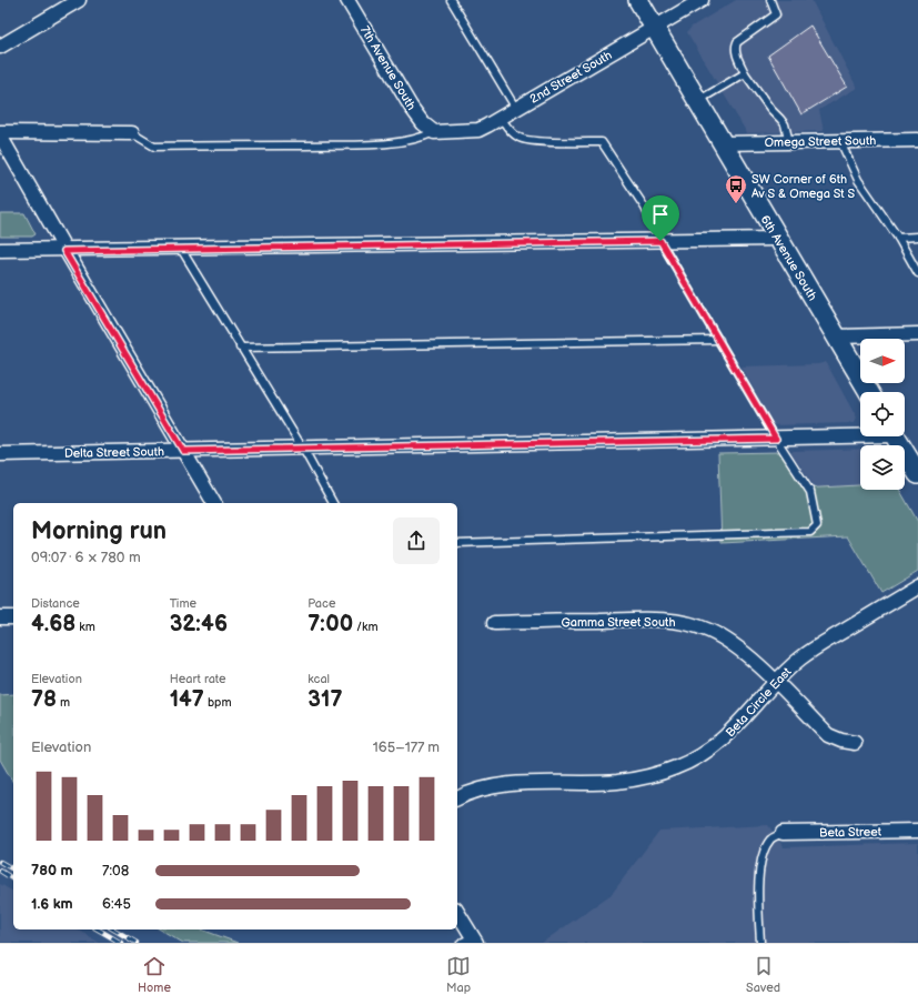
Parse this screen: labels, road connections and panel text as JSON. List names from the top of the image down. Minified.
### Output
{"streets":{"main road":["6th Avenue South"],"street":["7th Avenue South","2nd Street South","Omega Street South","Delta Street South","Gamma Street South","Beta Circle East","Beta Street"]},"crossings":[["7th Avenue South","2nd Street South"],["2nd Street South","6th Avenue South"],["Omega Street South","6th Avenue South"],["Gamma Street South","Beta Circle East"]],"places":{"bus stop":["SW Corner of 6th Av S & Omega St S"]},"north":"right","page":{"heading":["Morning run","09:07 · 6 × 780 m"],"stats":[["Distance","4.68 km"],["Time","32:46"],["Pace","7:00 /km"],["Elevation","78 m"],["Heart rate","147 bpm"],["kcal","317"]],"chart":["Elevation","165–177 m"],"list":[{"name":"780 m","note":"7:08"},{"name":"1.6 km","note":"6:45"}],"tabs":["Home","Map","Saved"]}}
